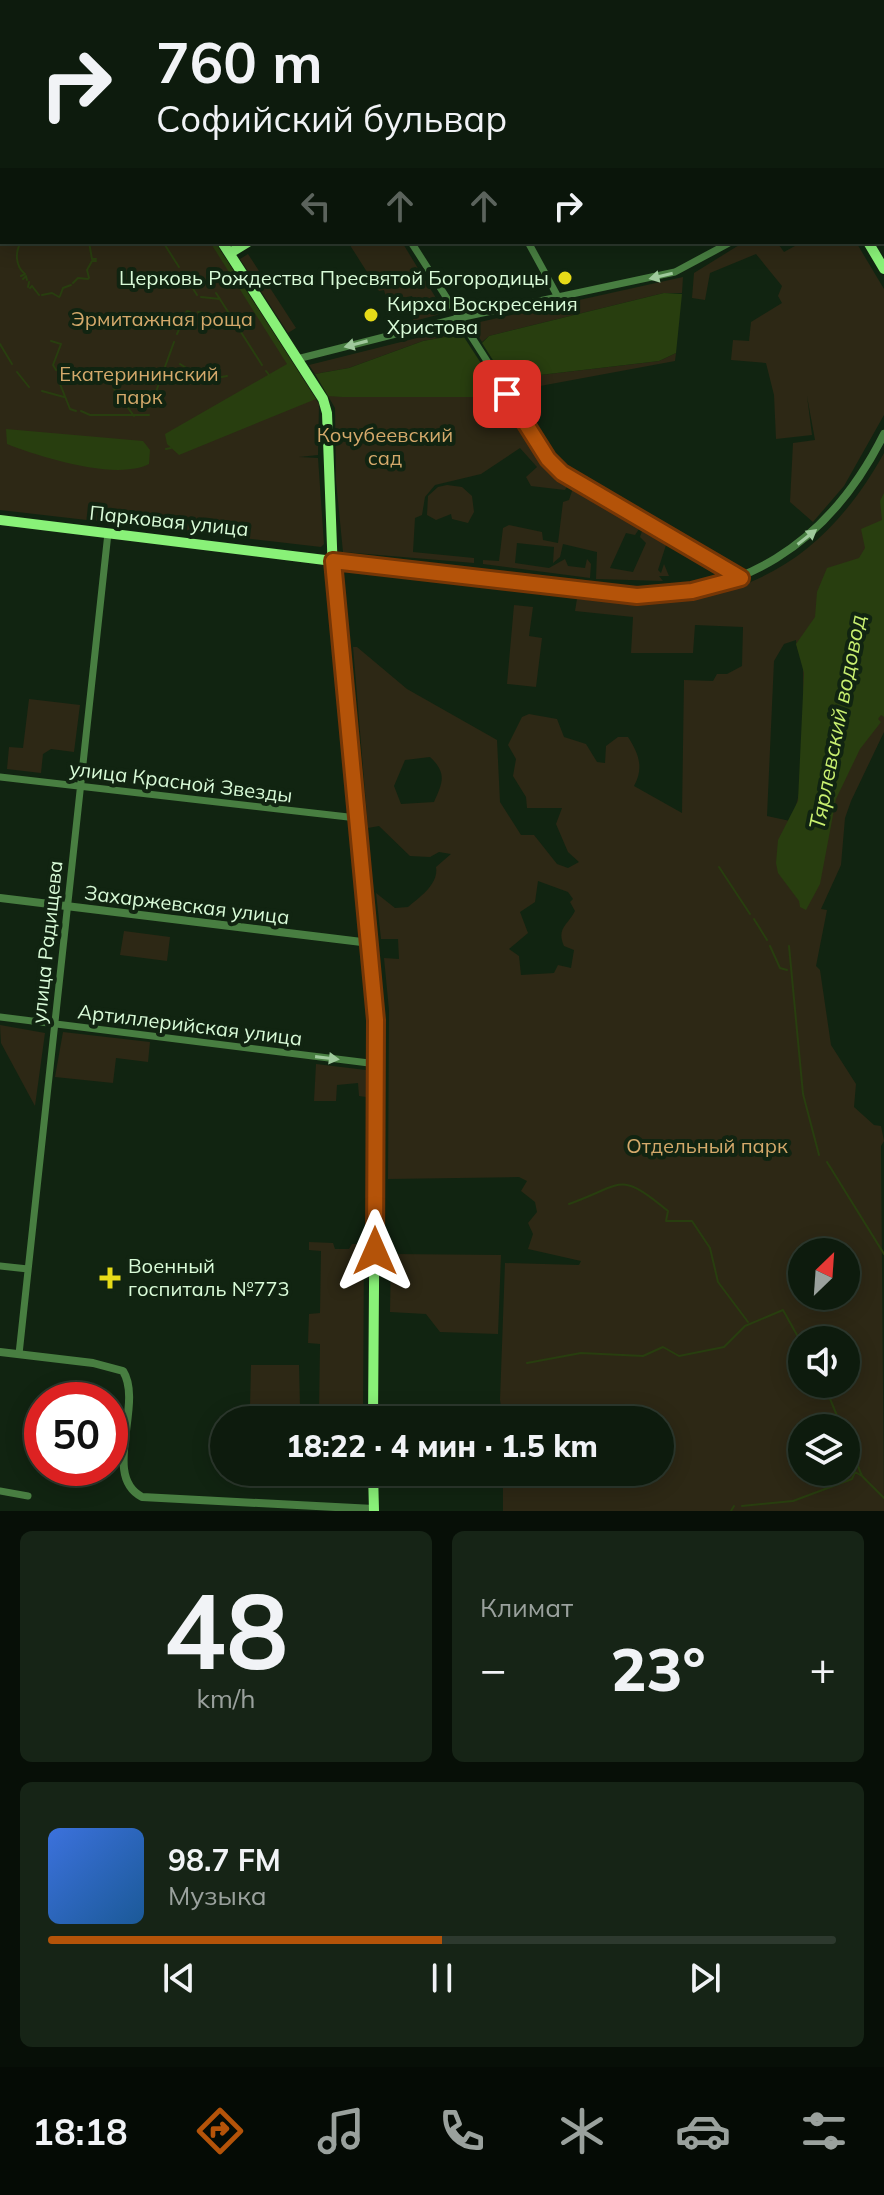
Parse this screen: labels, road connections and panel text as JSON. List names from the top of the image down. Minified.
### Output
{"streets":{"main road":["Парковая улица"],"street":["улица Красной Звезды","Захаржевская улица","улица Радищева","Артиллерийская улица"]},"crossings":[["Парковая улица","улица Радищева"],["улица Красной Звезды","улица Радищева"],["Захаржевская улица","улица Радищева"],["улица Радищева","Артиллерийская улица"]],"one_way":["Артиллерийская улица"],"water":["Тярлевский водовод"],"parks":["Эрмитажная роща","Екатерининский парк","Кочубеевский сад","Отдельный парк"],"places":{"other":["Церковь Рождества Пресвятой Богородицы","Кирха Воскресения Христова"],"health":["Военный госпиталь №773"]},"north":"top right","page":{"turn":["760 m","Софийский бульвар"],"limit":"50","trip":"18:22 · 4 мин · 1.5 km","tile":[["48","km/h"],"Климат"],"heat":["−","23°","+"],"song":["98.7 FM","Музыка"],"tabs":"18:18"}}
